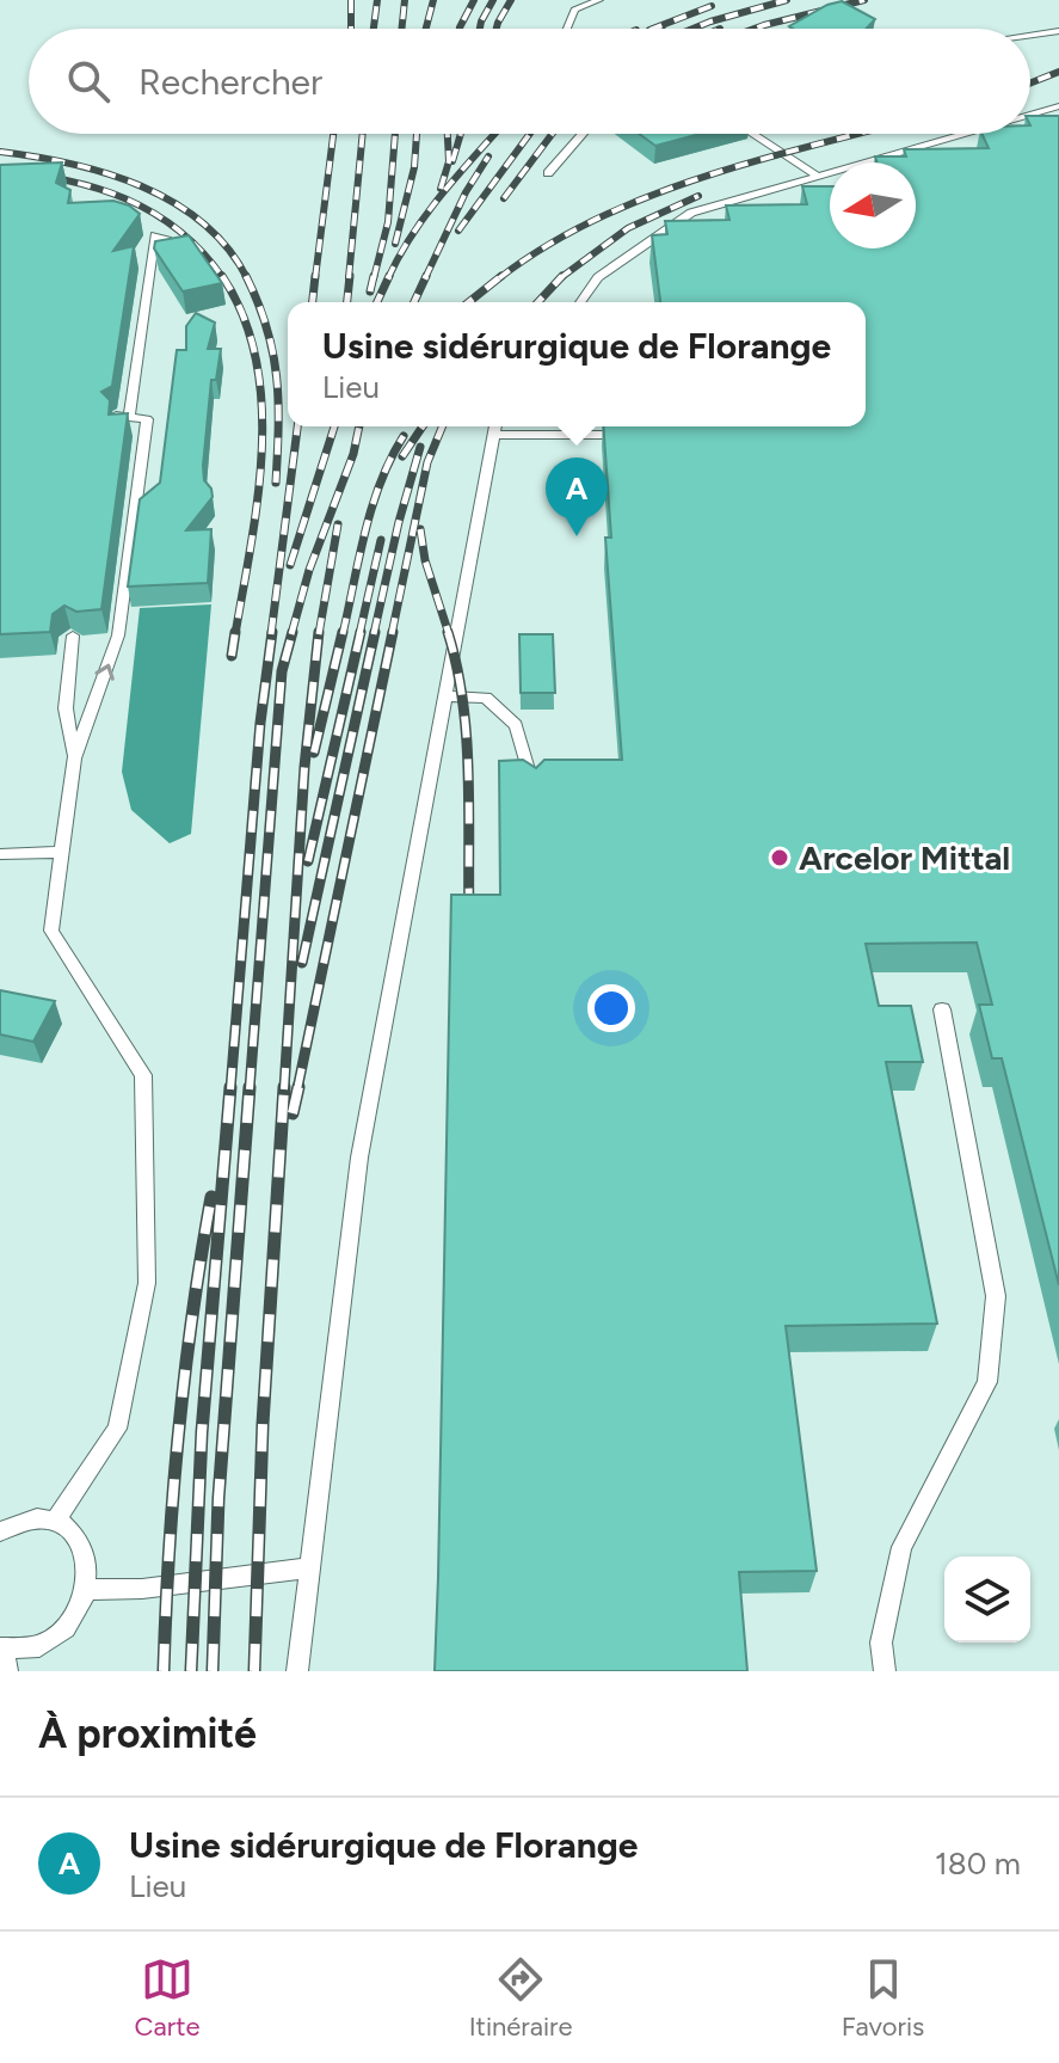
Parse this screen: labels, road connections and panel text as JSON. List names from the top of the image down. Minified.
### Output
{"places":["Arcelor Mittal"],"north":"left","page":{"search":"Rechercher","popup":["Usine sidérurgique de Florange","Lieu"],"pins":"A","heading":"À proximité","list":[{"mark":"A","name":"Usine sidérurgique de Florange","note":"Lieu","value":"180 m"}],"nav":["Carte","Itinéraire","Favoris"]}}
